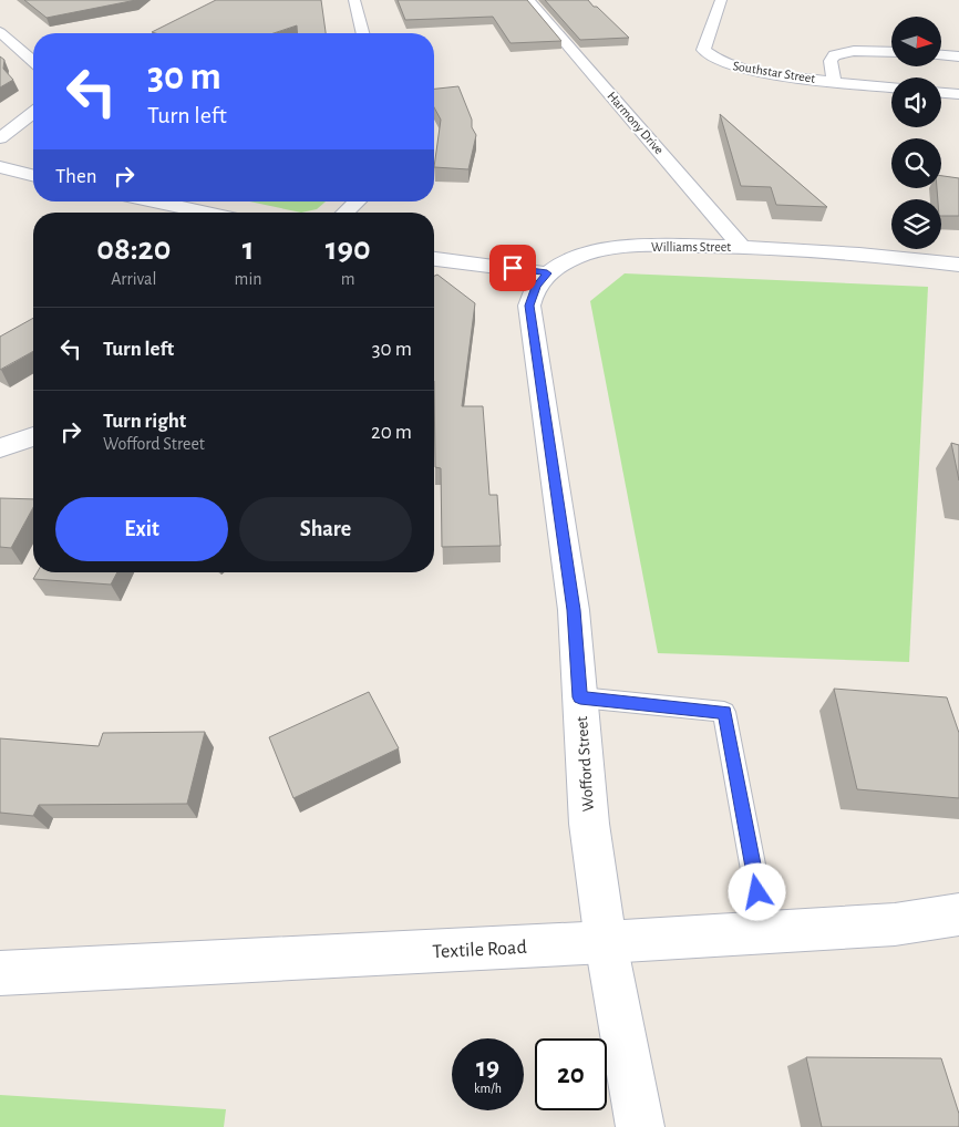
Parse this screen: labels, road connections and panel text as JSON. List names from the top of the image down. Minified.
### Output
{"streets":{"street":["Southstar Street","Harmony Drive","Williams Street","Wofford Street","Textile Road"]},"crossings":[["Harmony Drive","Williams Street"],["Williams Street","Wofford Street"],["Wofford Street","Textile Road"]],"north":"right","page":{"turn":["30 m","Turn left"],"then":"Then","eta":["08:20","Arrival","1","min","190","m"],"list":[{"name":"Turn left","value":"30 m"},{"name":"Turn right","note":"Wofford Street","value":"20 m"}],"buttons":["Exit","Share"],"speed":"19 km/h","limit":"20"}}
